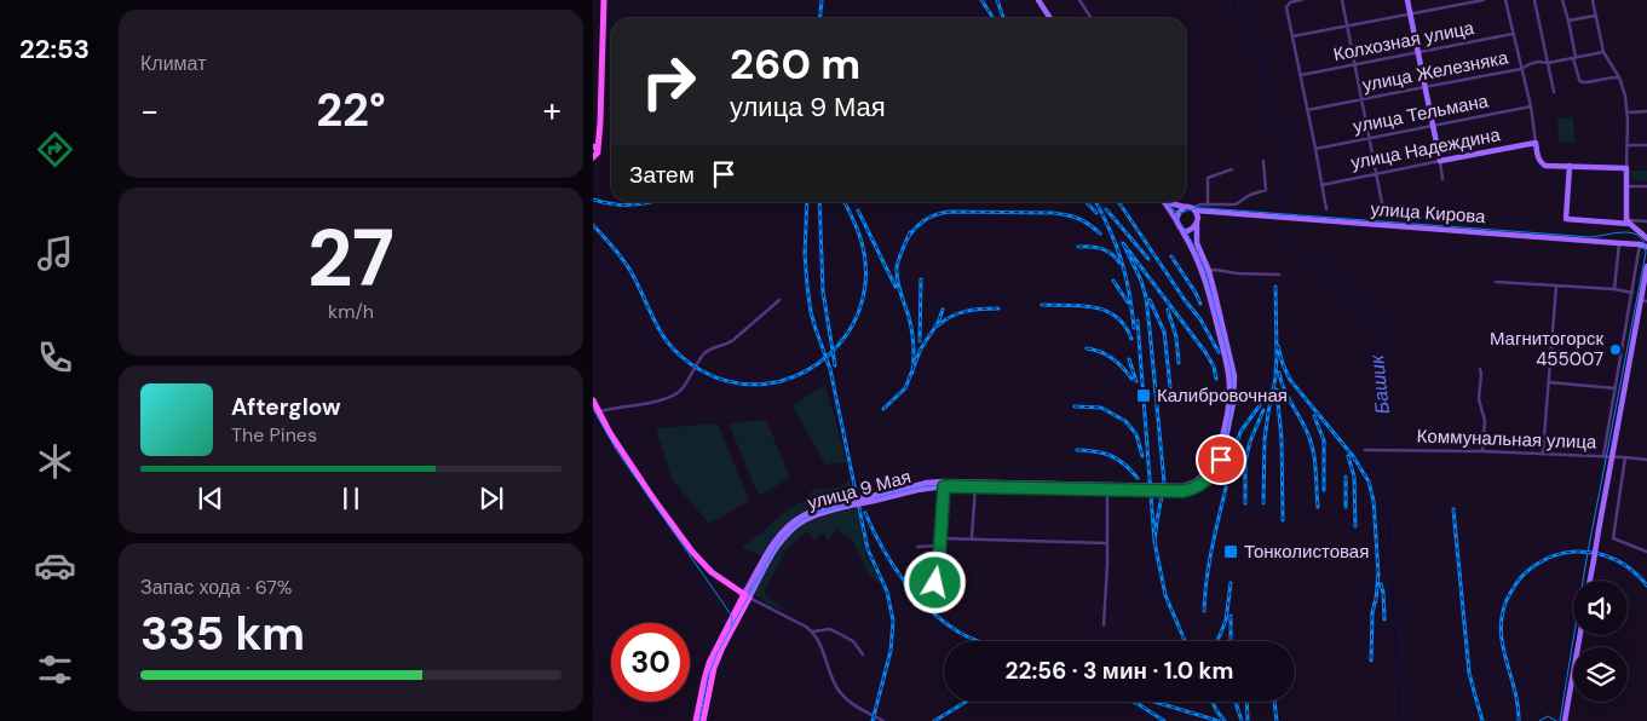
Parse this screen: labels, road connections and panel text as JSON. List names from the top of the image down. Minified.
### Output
{"streets":{"main road":["улица Надеждина","улица Кирова","улица 9 Мая"],"street":["Колхозная улица","улица Железняка","улица Тельмана","Коммунальная улица"]},"crossings":[["улица Кирова","улица 9 Мая"]],"water":["Башик"],"places":{"other":["Магнитогорск 455007"],"transit":["Калибровочная","Тонколистовая"]},"page":{"tabs":"22:53","tile":["Климат",["27","km/h"],["Запас хода · 67%","335 km"]],"turn":["260 m","улица 9 Мая"],"heat":["−","22°","+"],"then":"Затем","song":["Afterglow","The Pines"],"limit":"30","trip":"22:56 · 3 мин · 1.0 km"}}
